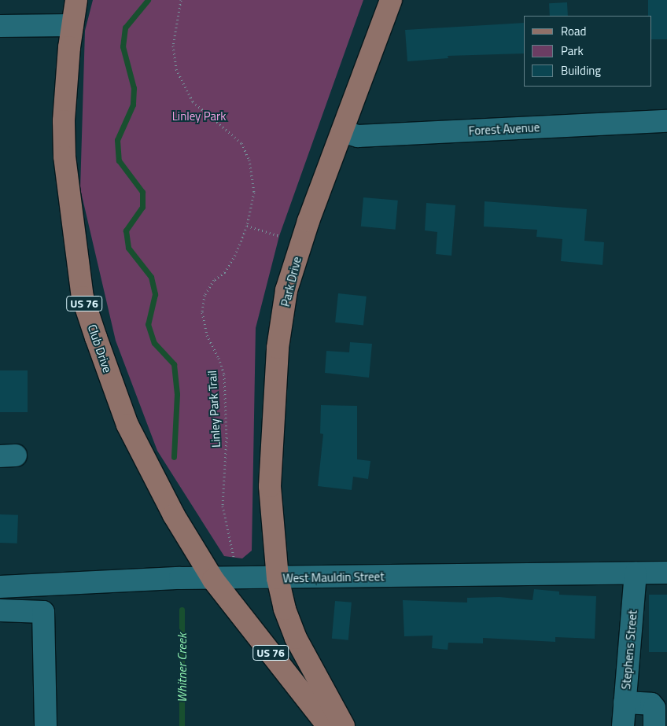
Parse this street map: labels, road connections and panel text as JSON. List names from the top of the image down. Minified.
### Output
{"streets":{"main road":["Park Drive","US 76","Club Drive"],"street":["Forest Avenue","West Mauldin Street","Stephens Street"],"path":["Linley Park Trail"]},"crossings":[["Forest Avenue","Park Drive"],["Park Drive","US 76"],["Park Drive","West Mauldin Street"],["US 76","Club Drive"],["US 76","West Mauldin Street"],["Club Drive","West Mauldin Street"],["Linley Park Trail","West Mauldin Street"],["West Mauldin Street","Stephens Street"]],"water":["Whitner Creek"],"parks":["Linley Park"],"legend":["Road","Park","Building"]}
